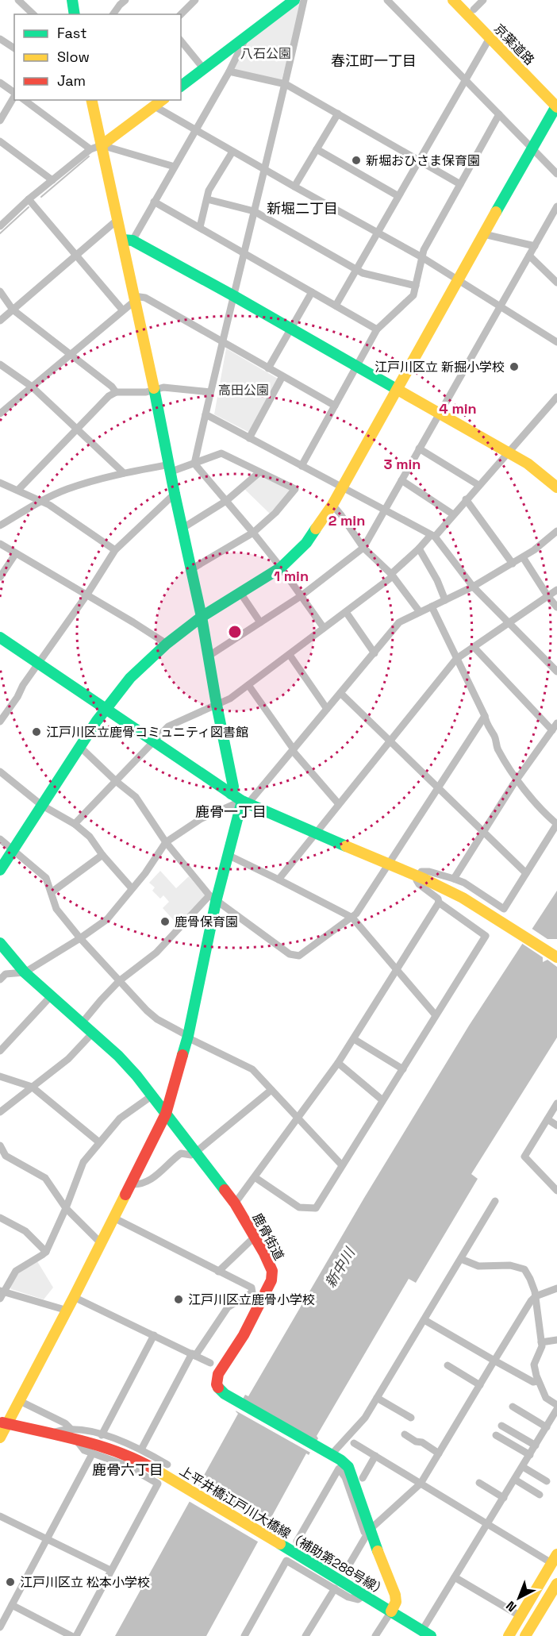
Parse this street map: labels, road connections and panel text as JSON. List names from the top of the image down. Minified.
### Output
{"streets":{"main road":["京葉道路","鹿骨街道","上平井橋江戸川大橋線（補助第288号線）"]},"crossings":[["鹿骨街道","上平井橋江戸川大橋線（補助第288号線）"]],"districts":["春江町一丁目","新堀二丁目","鹿骨一丁目","鹿骨六丁目"],"water":["新中川"],"parks":["八石公園","高田公園"],"places":["新堀おひさま保育園","江戸川区立 新掘小学校","江戸川区立鹿骨コミュニティ図書館","鹿骨保育園","江戸川区立鹿骨小学校","江戸川区立 松本小学校"],"legend":["Fast","Slow","Jam"],"north":"bottom left","rings":["4 min","3 min","2 min","1 min"]}
